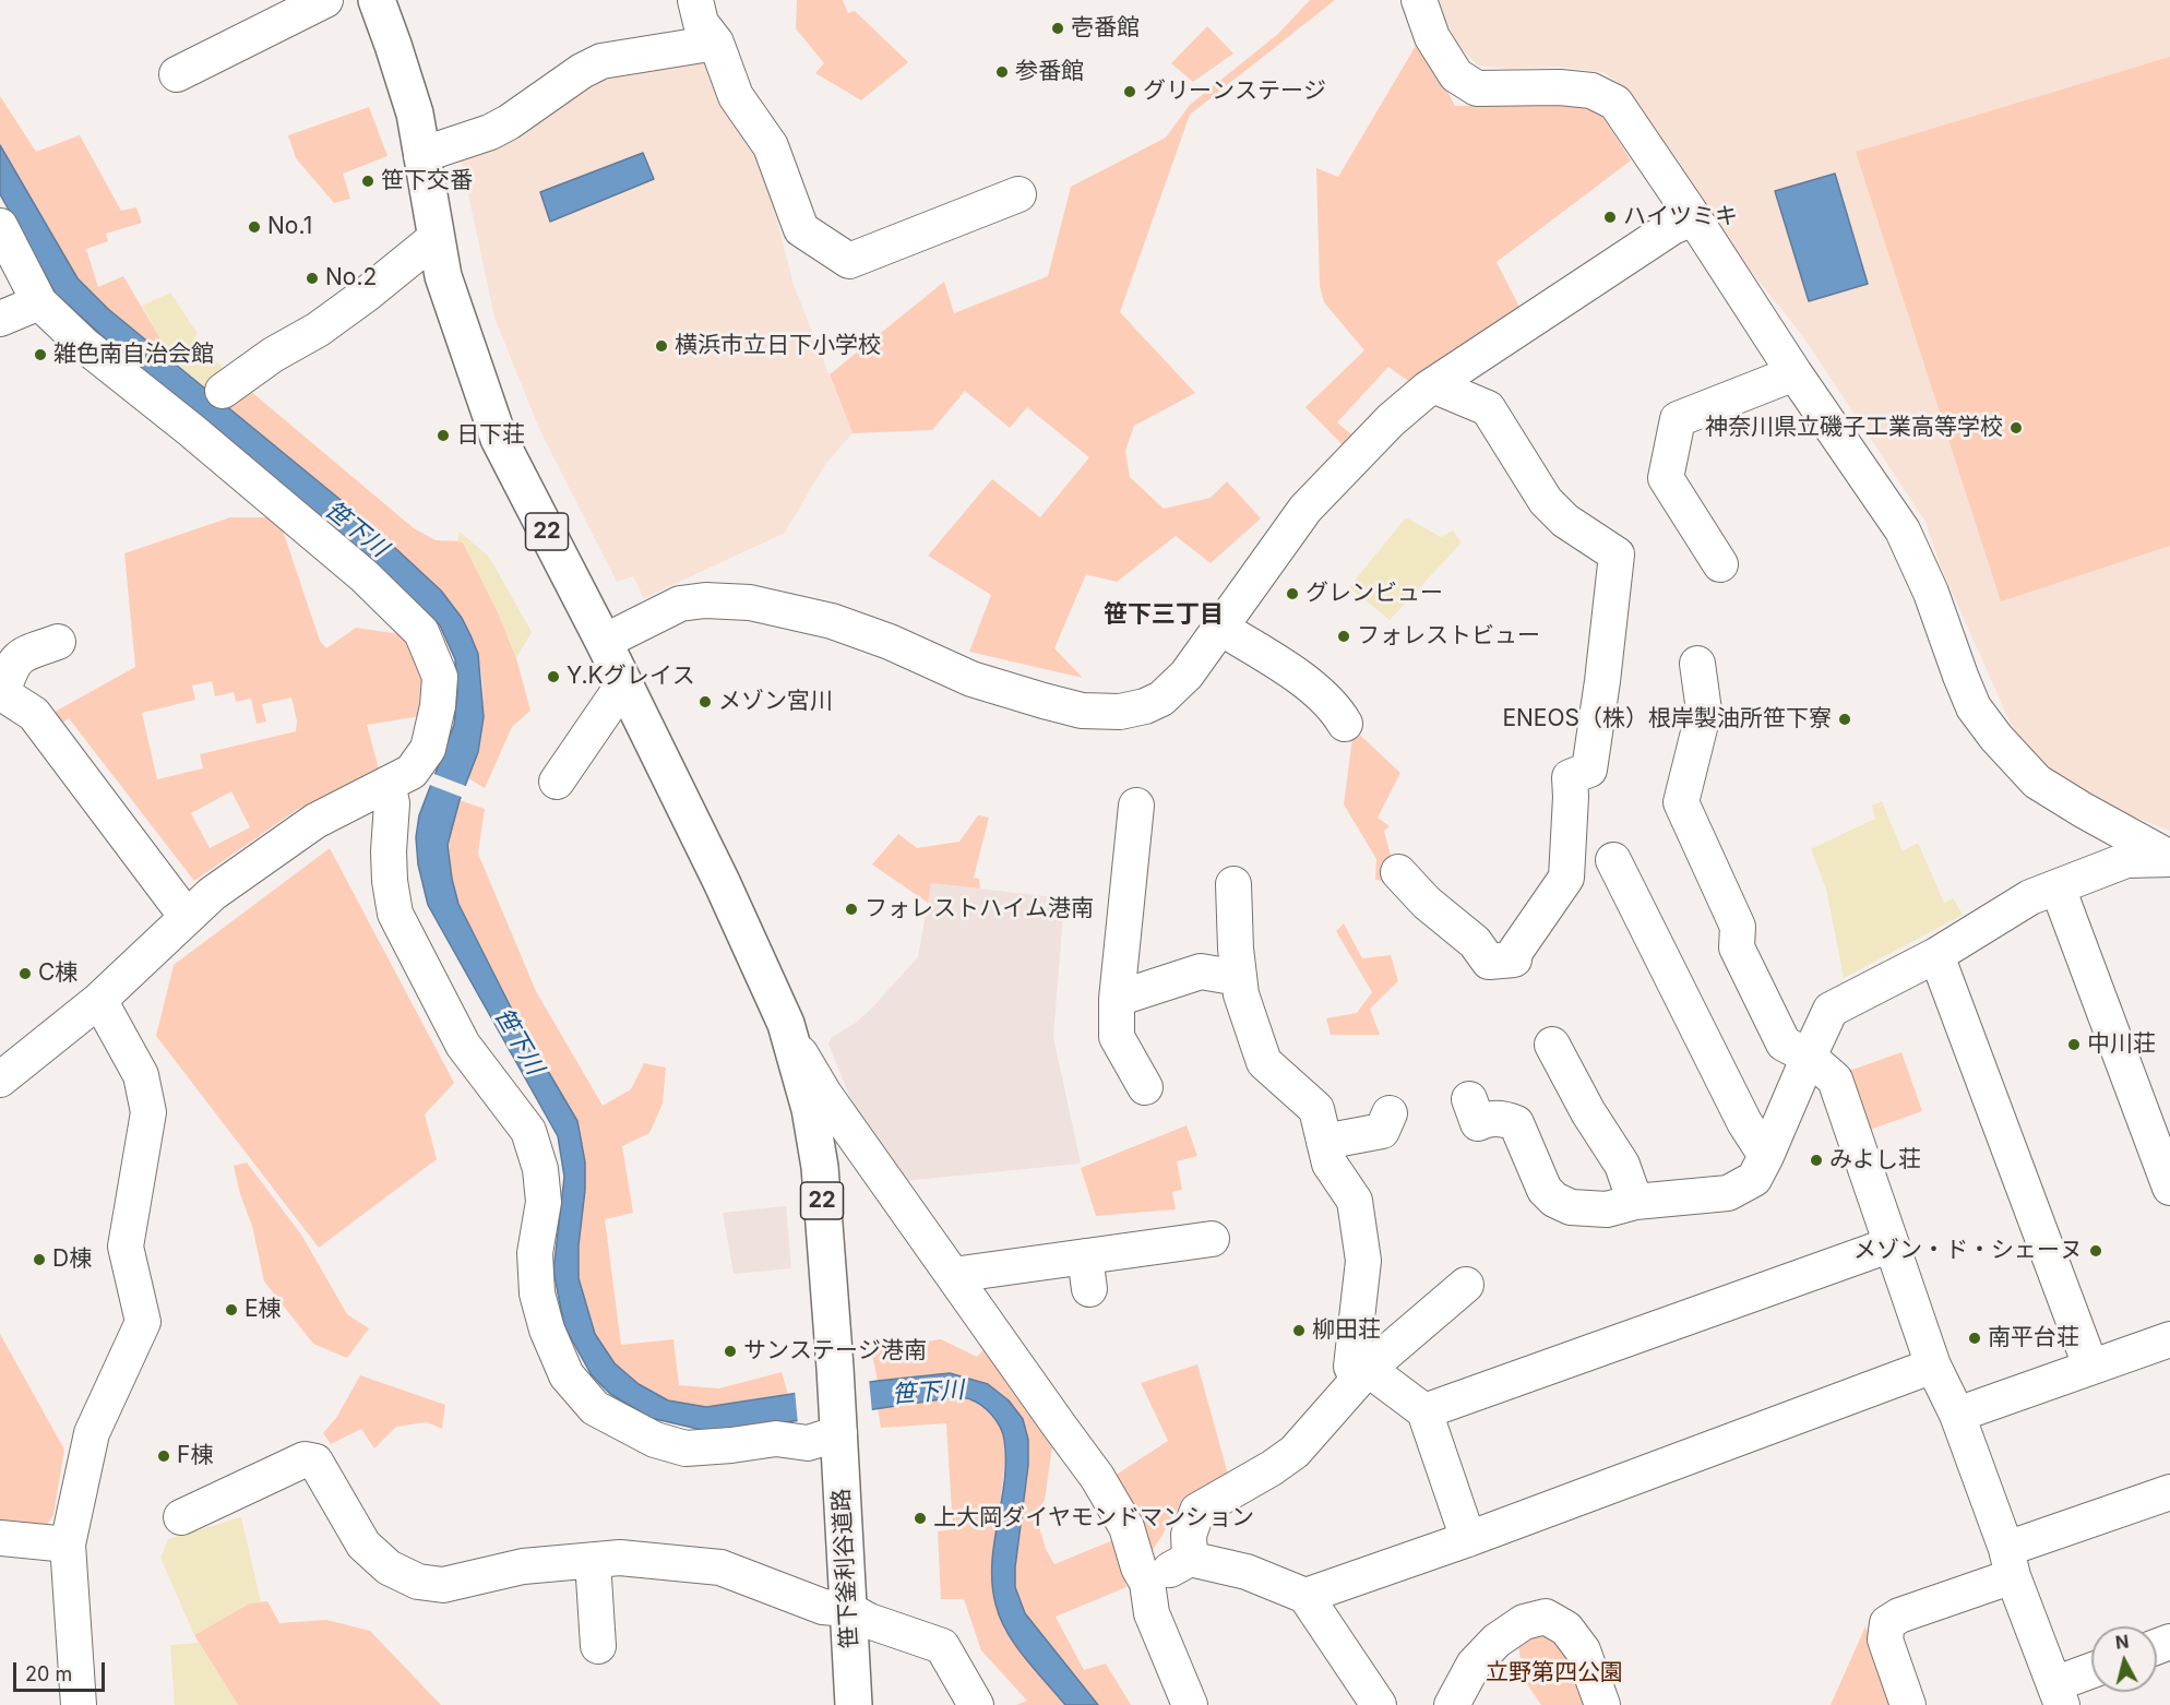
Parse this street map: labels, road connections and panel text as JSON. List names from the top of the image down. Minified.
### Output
{"streets":{"main road":["22","笹下釜利谷道路"]},"crossings":[["22","笹下釜利谷道路"]],"districts":["笹下三丁目"],"water":["笹下川"],"parks":["立野第四公園"],"places":["壱番館","参番館","グリーンステージ","笹下交番","ハイツミキ","No.1","No.2","横浜市立日下小学校","雑色南自治会館","神奈川県立磯子工業高等学校","日下荘","グレンビュー","フォレストビュー","Y.Kグレイス","メゾン宮川","ENEOS（株）根岸製油所笹下寮","フォレストハイム港南","C棟","中川荘","みよし荘","メゾン・ド・シェーヌ","D棟","E棟","柳田荘","南平台荘","サンステージ港南","F棟","上大岡ダイヤモンドマンション"],"scale_bar":"20 m","north":"top"}
